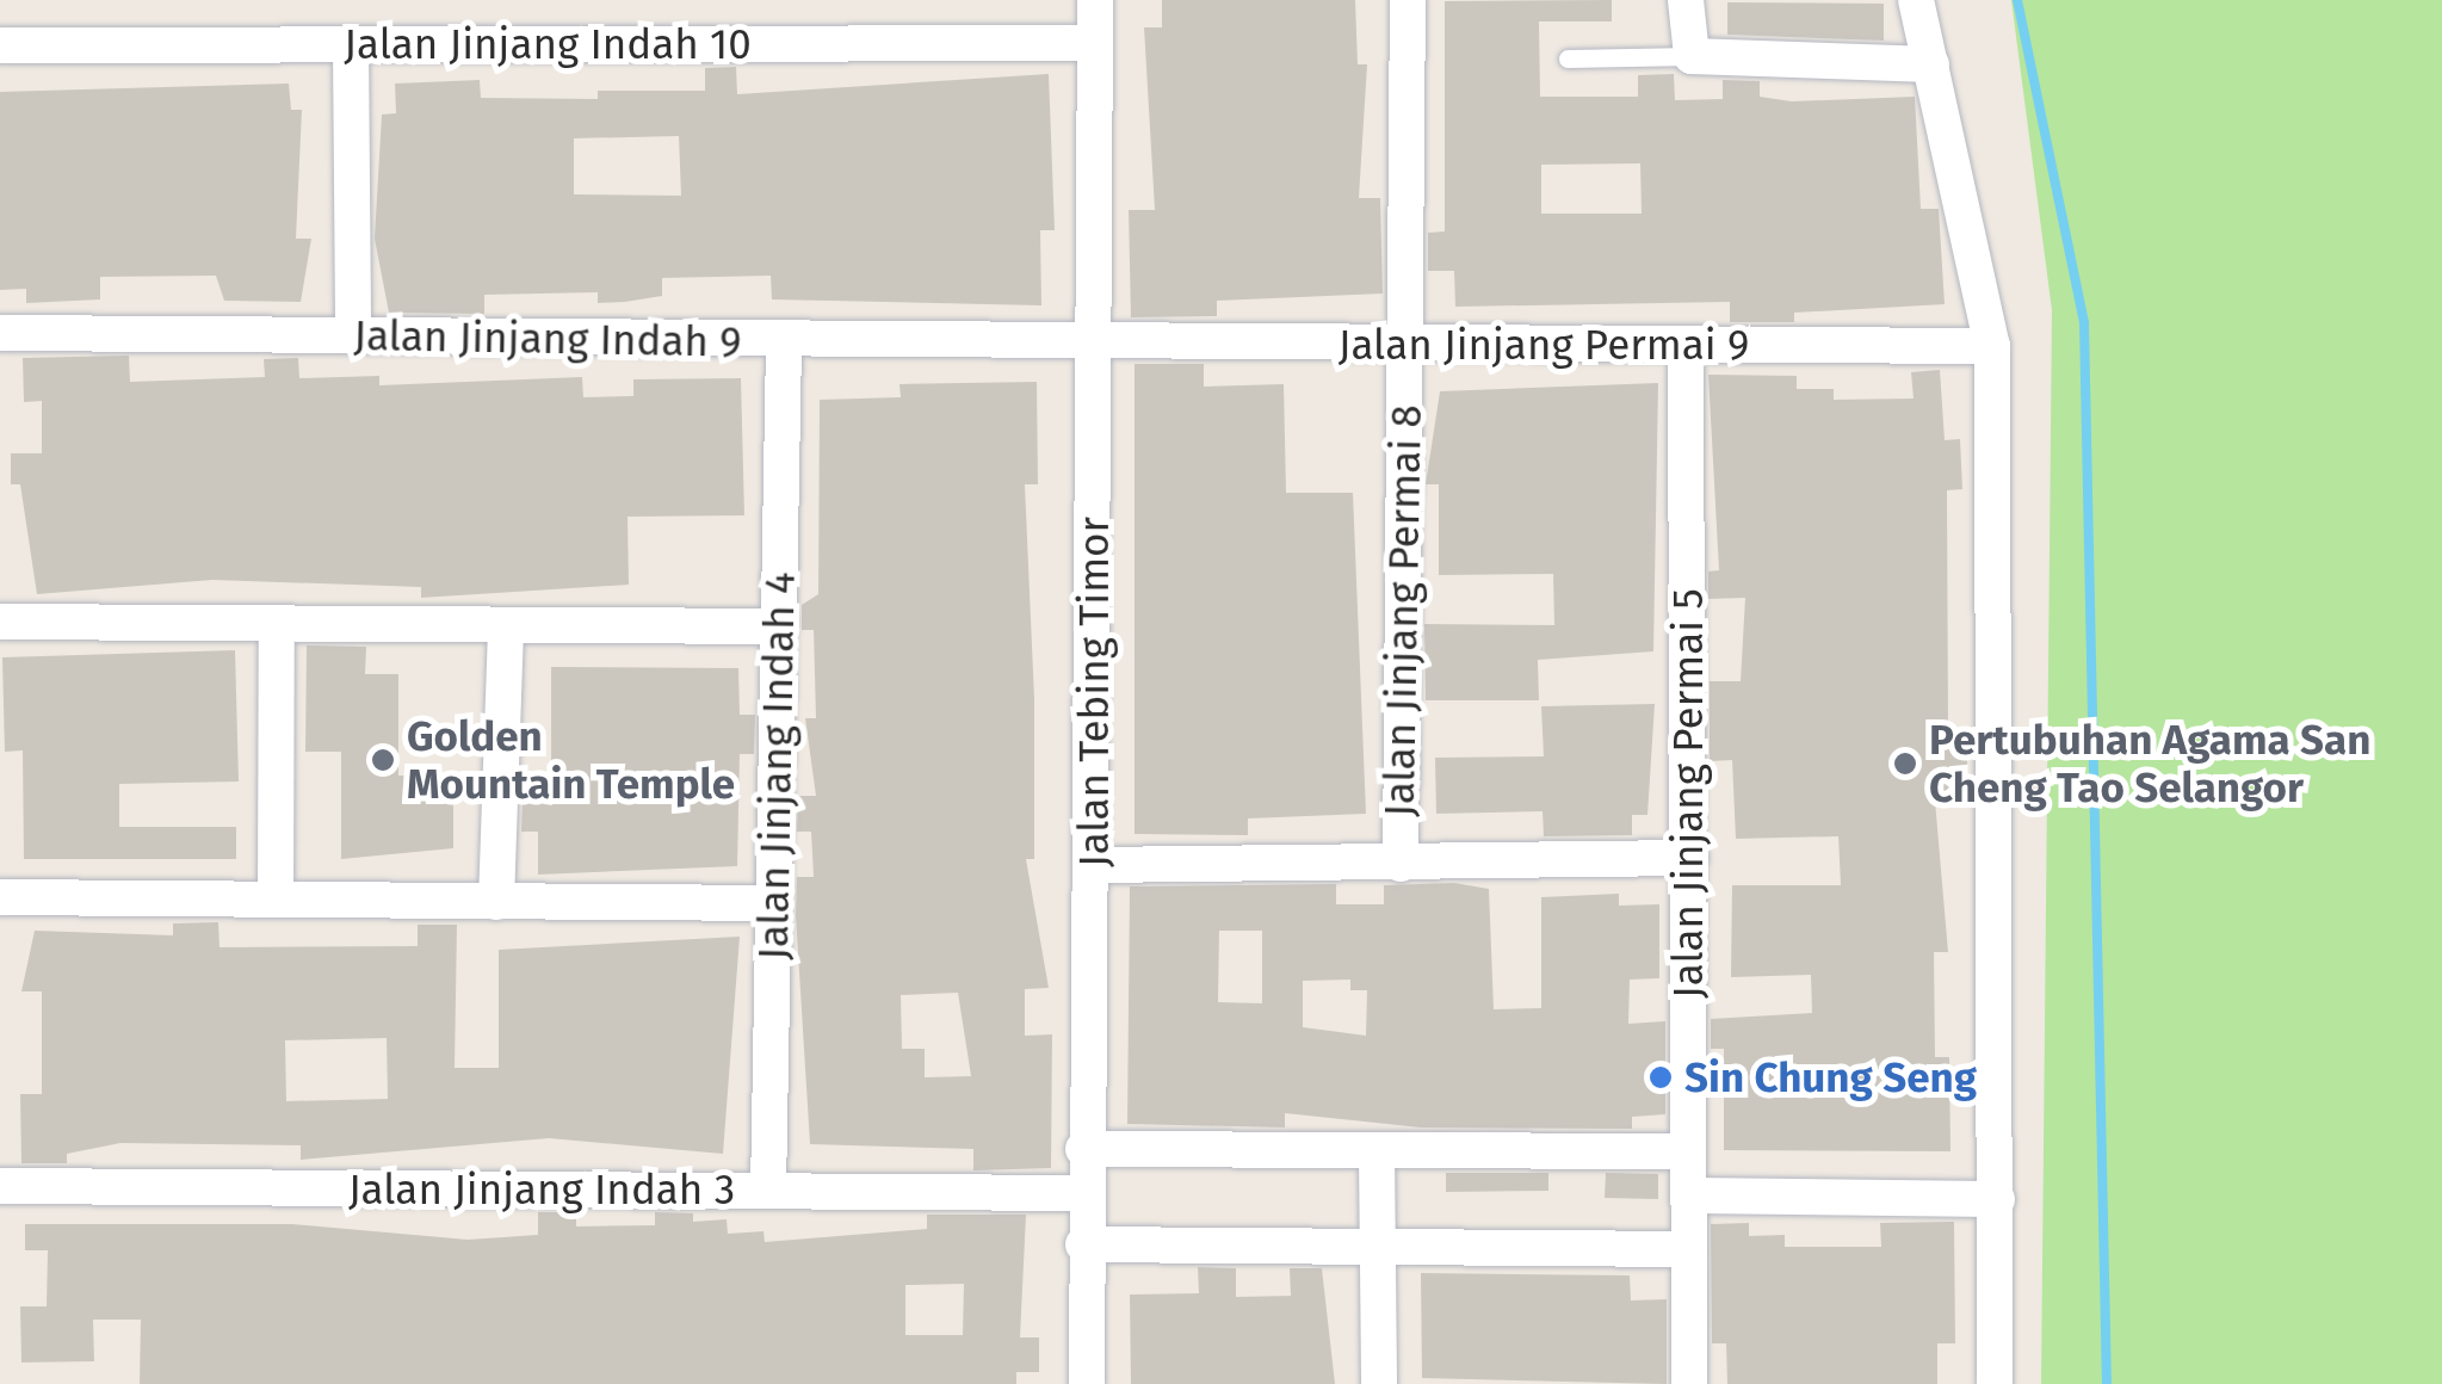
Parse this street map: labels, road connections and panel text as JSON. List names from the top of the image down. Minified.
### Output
{"streets":{"street":["Jalan Jinjang Indah 10","Jalan Jinjang Indah 9","Jalan Jinjang Permai 9","Jalan Jinjang Permai 8","Jalan Tebing Timor","Jalan Jinjang Indah 4","Jalan Jinjang Permai 5","Jalan Jinjang Indah 3"]},"crossings":[["Jalan Jinjang Indah 10","Jalan Tebing Timor"],["Jalan Jinjang Indah 9","Jalan Jinjang Permai 9"],["Jalan Jinjang Indah 9","Jalan Tebing Timor"],["Jalan Jinjang Indah 9","Jalan Jinjang Indah 4"],["Jalan Jinjang Permai 9","Jalan Jinjang Permai 8"],["Jalan Jinjang Permai 9","Jalan Tebing Timor"],["Jalan Jinjang Permai 9","Jalan Jinjang Permai 5"],["Jalan Tebing Timor","Jalan Jinjang Indah 3"],["Jalan Jinjang Indah 4","Jalan Jinjang Indah 3"]],"places":["Golden Mountain Temple","Pertubuhan Agama San Cheng Tao Selangor","Sin Chung Seng"]}
